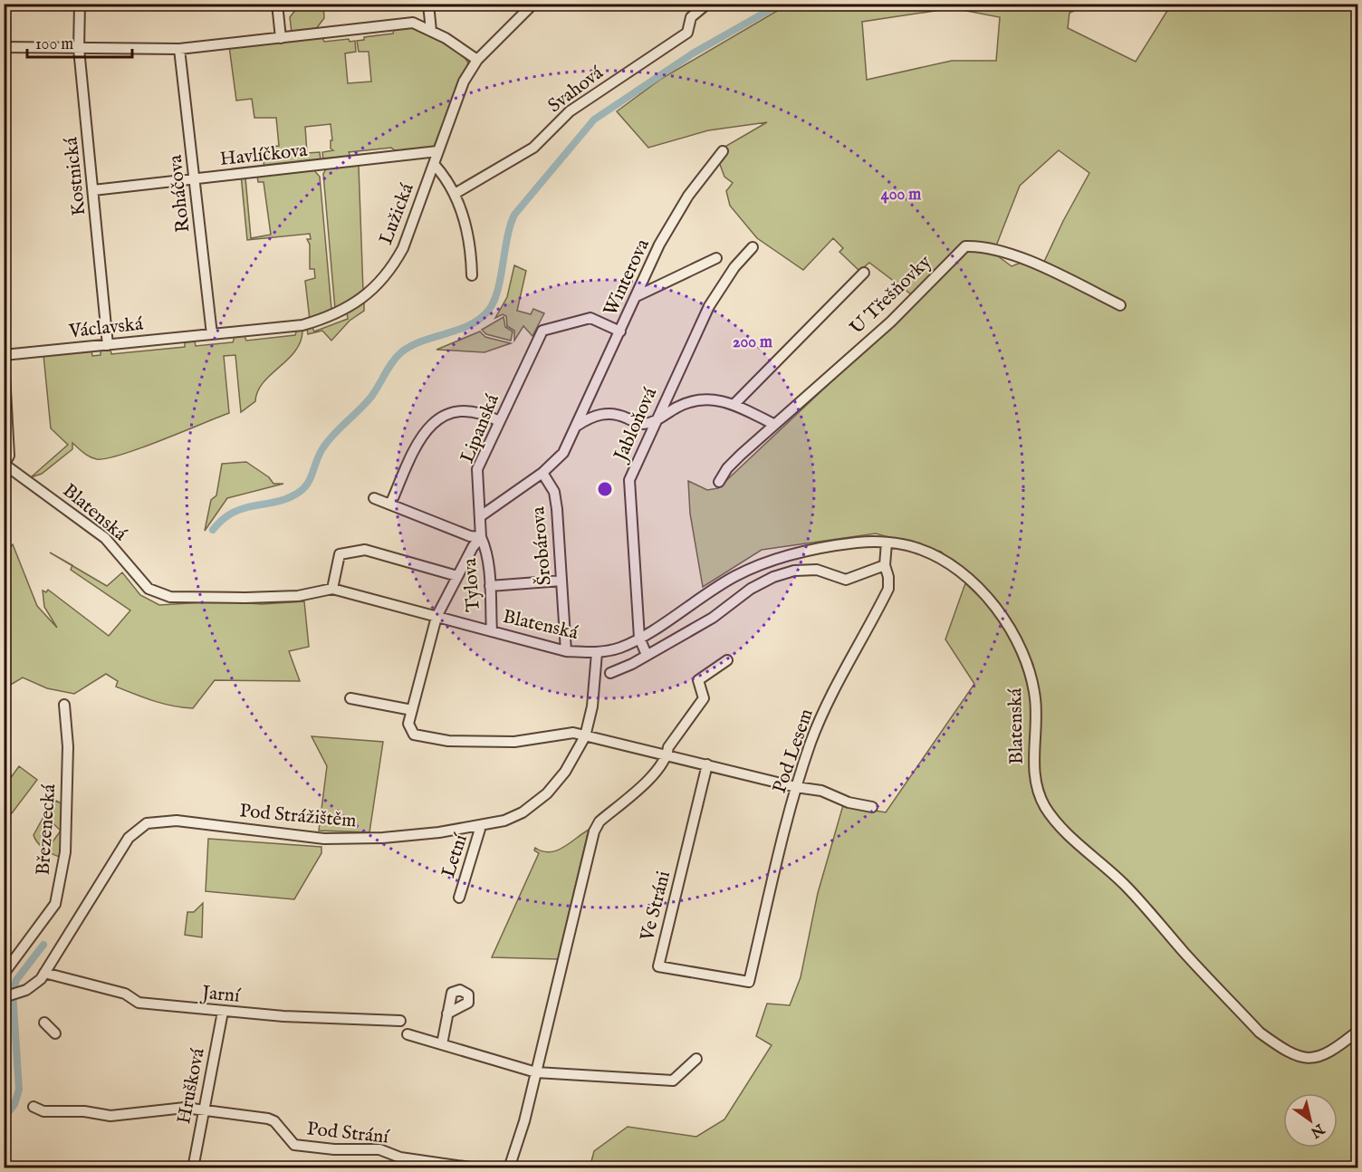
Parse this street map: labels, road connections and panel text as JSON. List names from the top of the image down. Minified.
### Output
{"streets":{"street":["Svahová","Havlíčkova","Kostnická","Roháčova","Lužická","Winterova","U Třešňovky","Václavská","Jabloňová","Lipanská","Blatenská","Šrobárova","Tylova","Pod Lesem","Pod Strážištěm","Březenecká","Letní","Ve Stráni","Jarní","Hrušková","Pod Strání"]},"crossings":[["Havlíčkova","Kostnická"],["Havlíčkova","Roháčova"],["Havlíčkova","Lužická"],["Kostnická","Václavská"],["Roháčova","Lužická"],["Roháčova","Václavská"],["Lužická","Václavská"],["Winterova","Lipanská"],["Winterova","Šrobárova"],["Jabloňová","Blatenská"],["Lipanská","Tylova"],["Blatenská","Šrobárova"],["Blatenská","Tylova"],["Blatenská","Pod Lesem"],["Blatenská","Pod Strážištěm"],["Pod Lesem","Ve Stráni"],["Pod Strážištěm","Letní"],["Pod Strážištěm","Jarní"],["Jarní","Hrušková"],["Hrušková","Pod Strání"]],"scale_bar":"100 m","north":"bottom right","rings":["400 m","200 m"]}
